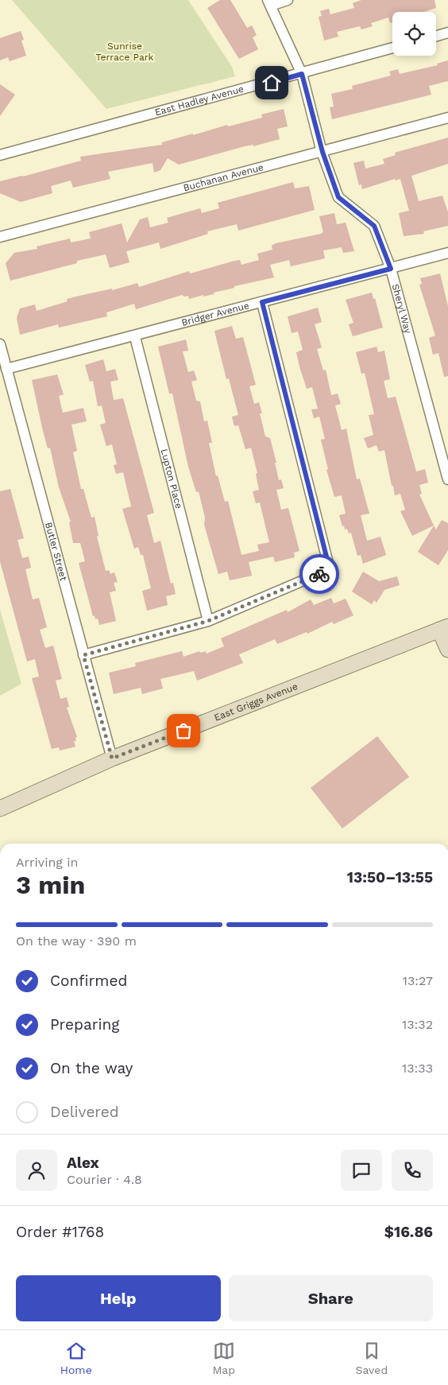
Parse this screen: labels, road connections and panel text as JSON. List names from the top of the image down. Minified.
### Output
{"streets":{"street":["East Hadley Avenue","Buchanan Avenue","Sheryl Way","Bridger Avenue","Lupton Place","Butler Street","East Griggs Avenue"]},"crossings":[["East Hadley Avenue","Sheryl Way"],["Buchanan Avenue","Sheryl Way"],["Sheryl Way","Bridger Avenue"],["Bridger Avenue","Lupton Place"],["Bridger Avenue","Butler Street"],["Butler Street","East Griggs Avenue"]],"parks":["Sunrise Terrace Park"],"page":{"heading":["3 min","Arriving in","13:50–13:55"],"panel":["Alex","Courier · 4.8","Order #1768","$16.86"],"bar":"On the way · 390 m","list":[["Confirmed","13:27"],["Preparing","13:32"],["On the way","13:33"],"Delivered"],"buttons":["Help","Share"],"tabs":["Home","Map","Saved"]}}
